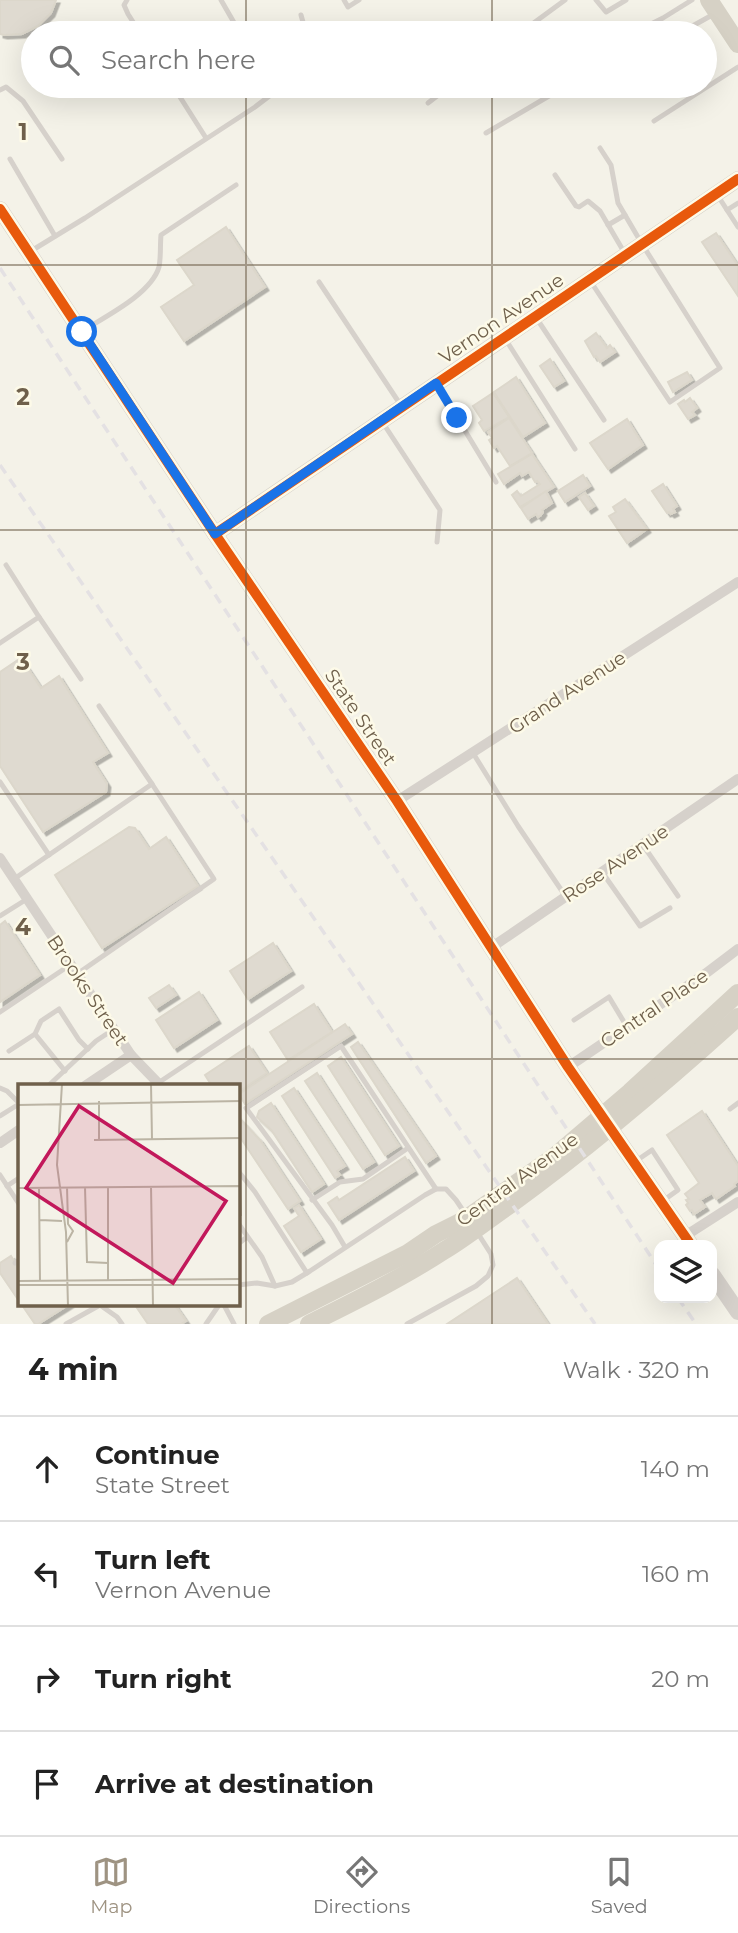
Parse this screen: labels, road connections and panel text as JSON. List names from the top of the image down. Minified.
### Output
{"streets":{"main road":["Central Avenue"],"street":["Vernon Avenue","Grand Avenue","State Street","Rose Avenue","Brooks Street","Central Place"]},"crossings":[["Vernon Avenue","State Street"],["Grand Avenue","State Street"],["State Street","Rose Avenue"],["State Street","Central Place"]],"page":{"search":"Search here","heading":["4 min","Walk · 320 m"],"list":[["Continue","State Street","140 m"],["Turn left","Vernon Avenue","160 m"],["Turn right","20 m"],"Arrive at destination"],"nav":["Map","Directions","Saved"]},"grid":{"rows":["1","2","3","4"]}}
